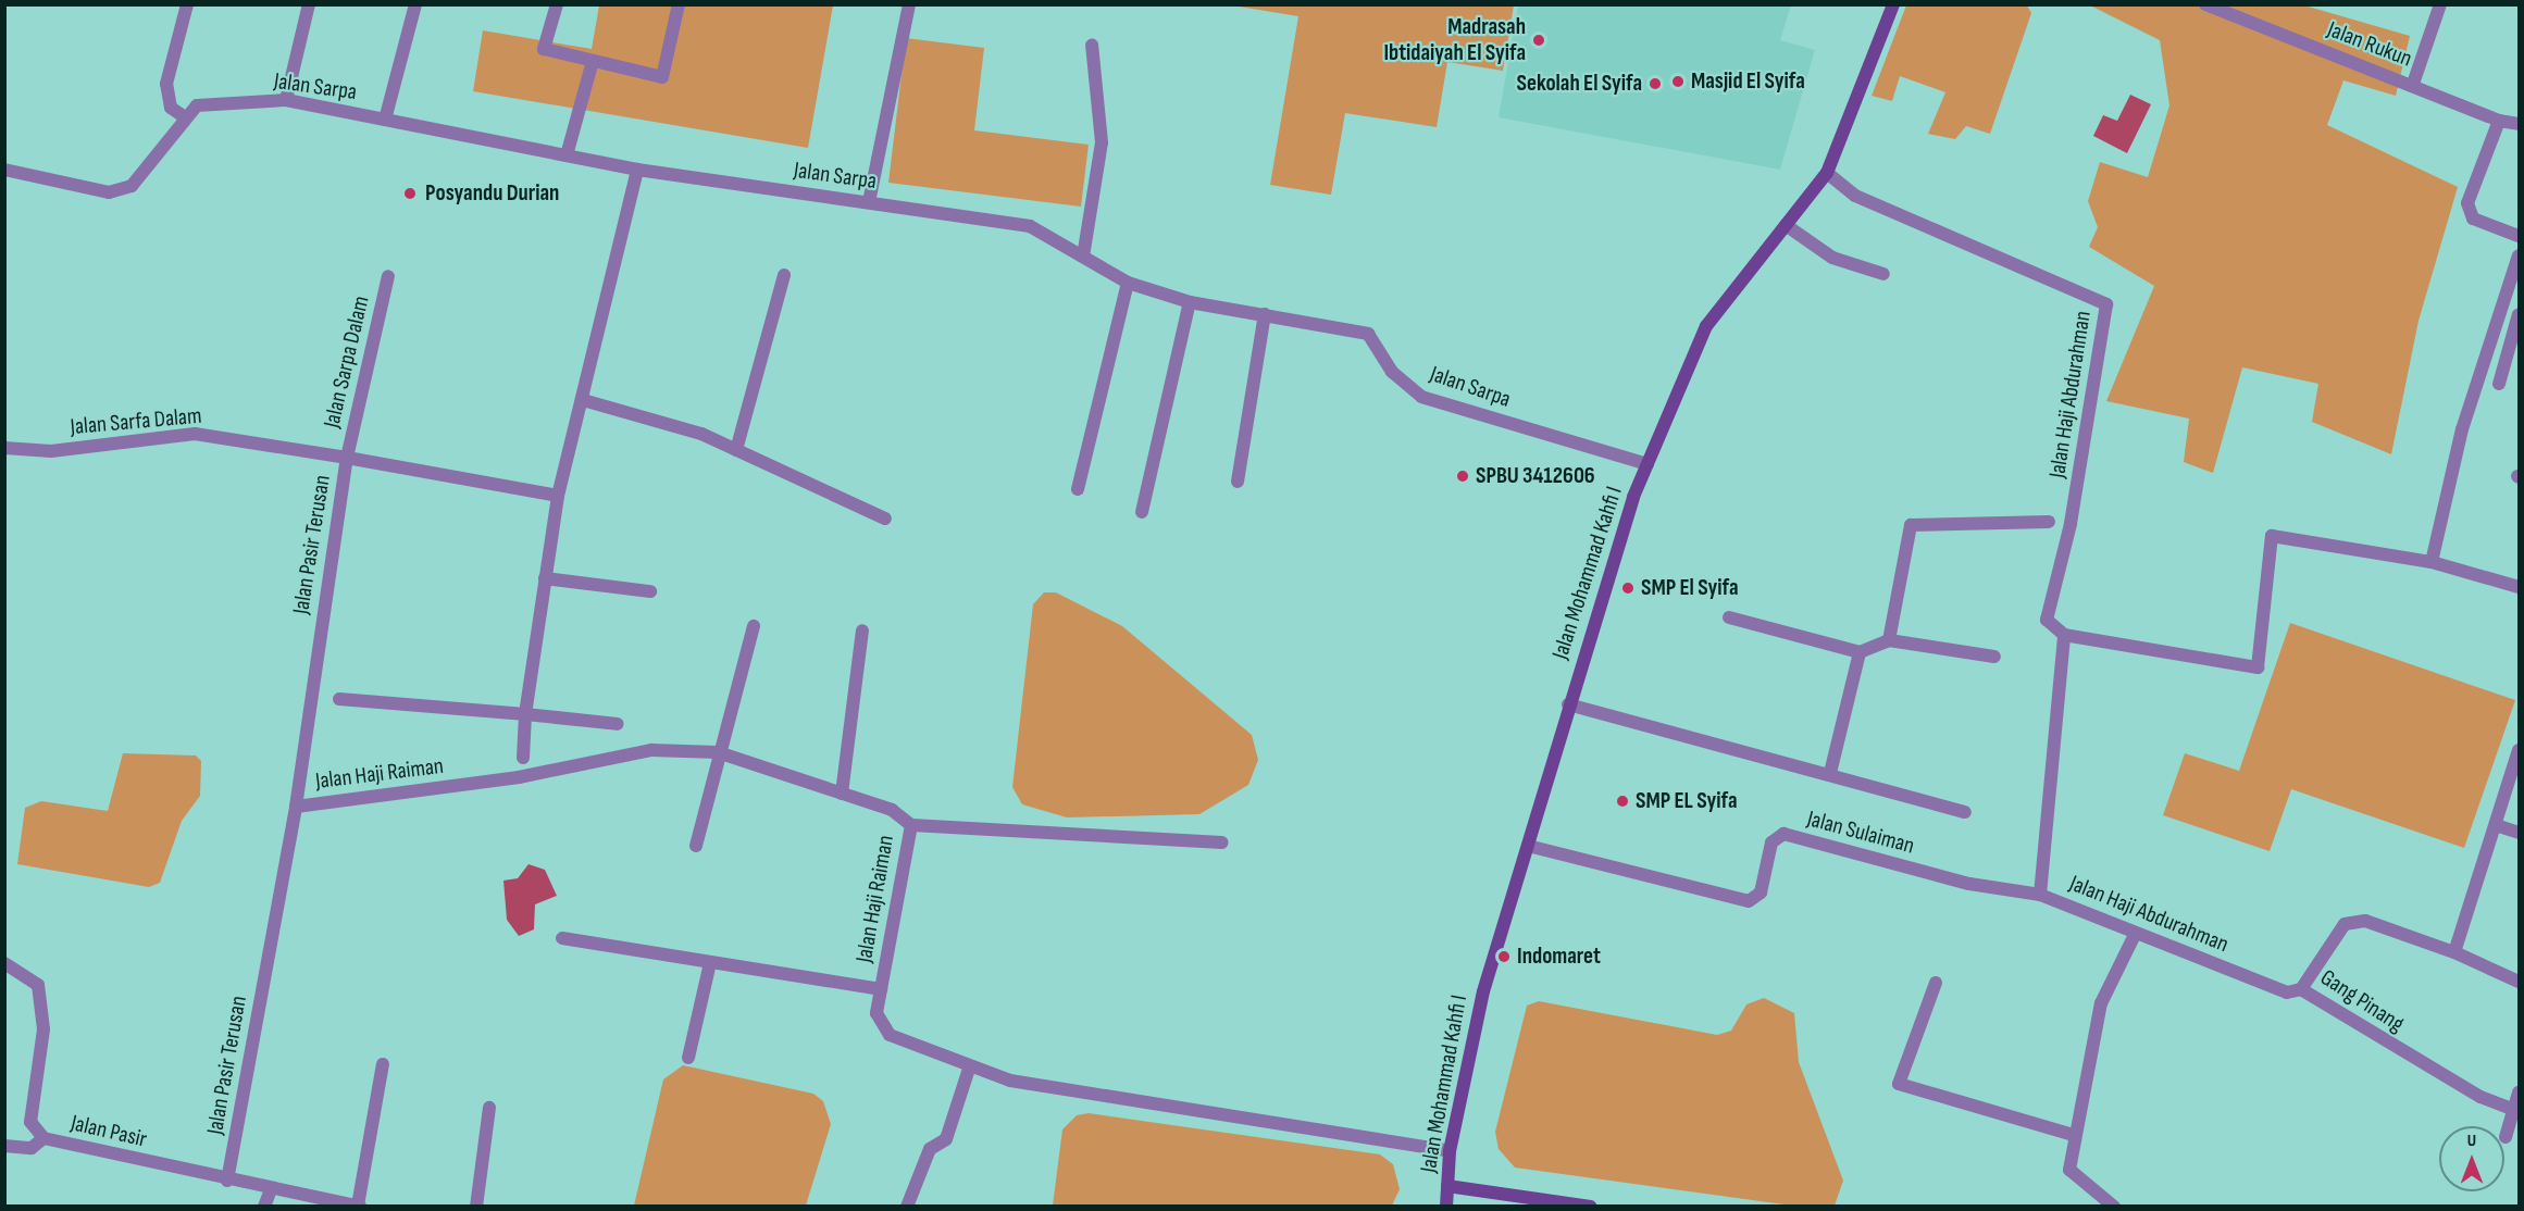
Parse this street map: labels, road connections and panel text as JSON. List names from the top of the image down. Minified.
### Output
{"streets":{"main road":["Jalan Mohammad Kahfi I"],"street":["Jalan Rukun","Jalan Sarpa","Jalan Sarpa Dalam","Jalan Haji Abdurahman","Jalan Sarfa Dalam","Jalan Pasir Terusan","Jalan Haji Raiman","Jalan Sulaiman","Gang Pinang","Jalan Pasir"]},"crossings":[["Jalan Sarpa","Jalan Mohammad Kahfi I"],["Jalan Sarpa Dalam","Jalan Sarfa Dalam"],["Jalan Sarpa Dalam","Jalan Pasir Terusan"],["Jalan Haji Abdurahman","Jalan Mohammad Kahfi I"],["Jalan Haji Abdurahman","Jalan Sulaiman"],["Jalan Haji Abdurahman","Gang Pinang"],["Jalan Sarfa Dalam","Jalan Pasir Terusan"],["Jalan Pasir Terusan","Jalan Haji Raiman"],["Jalan Pasir Terusan","Jalan Pasir"],["Jalan Mohammad Kahfi I","Jalan Haji Raiman"],["Jalan Mohammad Kahfi I","Jalan Sulaiman"]],"places":["Madrasah Ibtidaiyah El Syifa","Masjid El Syifa","Sekolah El Syifa","Posyandu Durian","SPBU 3412606","SMP El Syifa","SMP EL Syifa","Indomaret"],"north":"top"}
